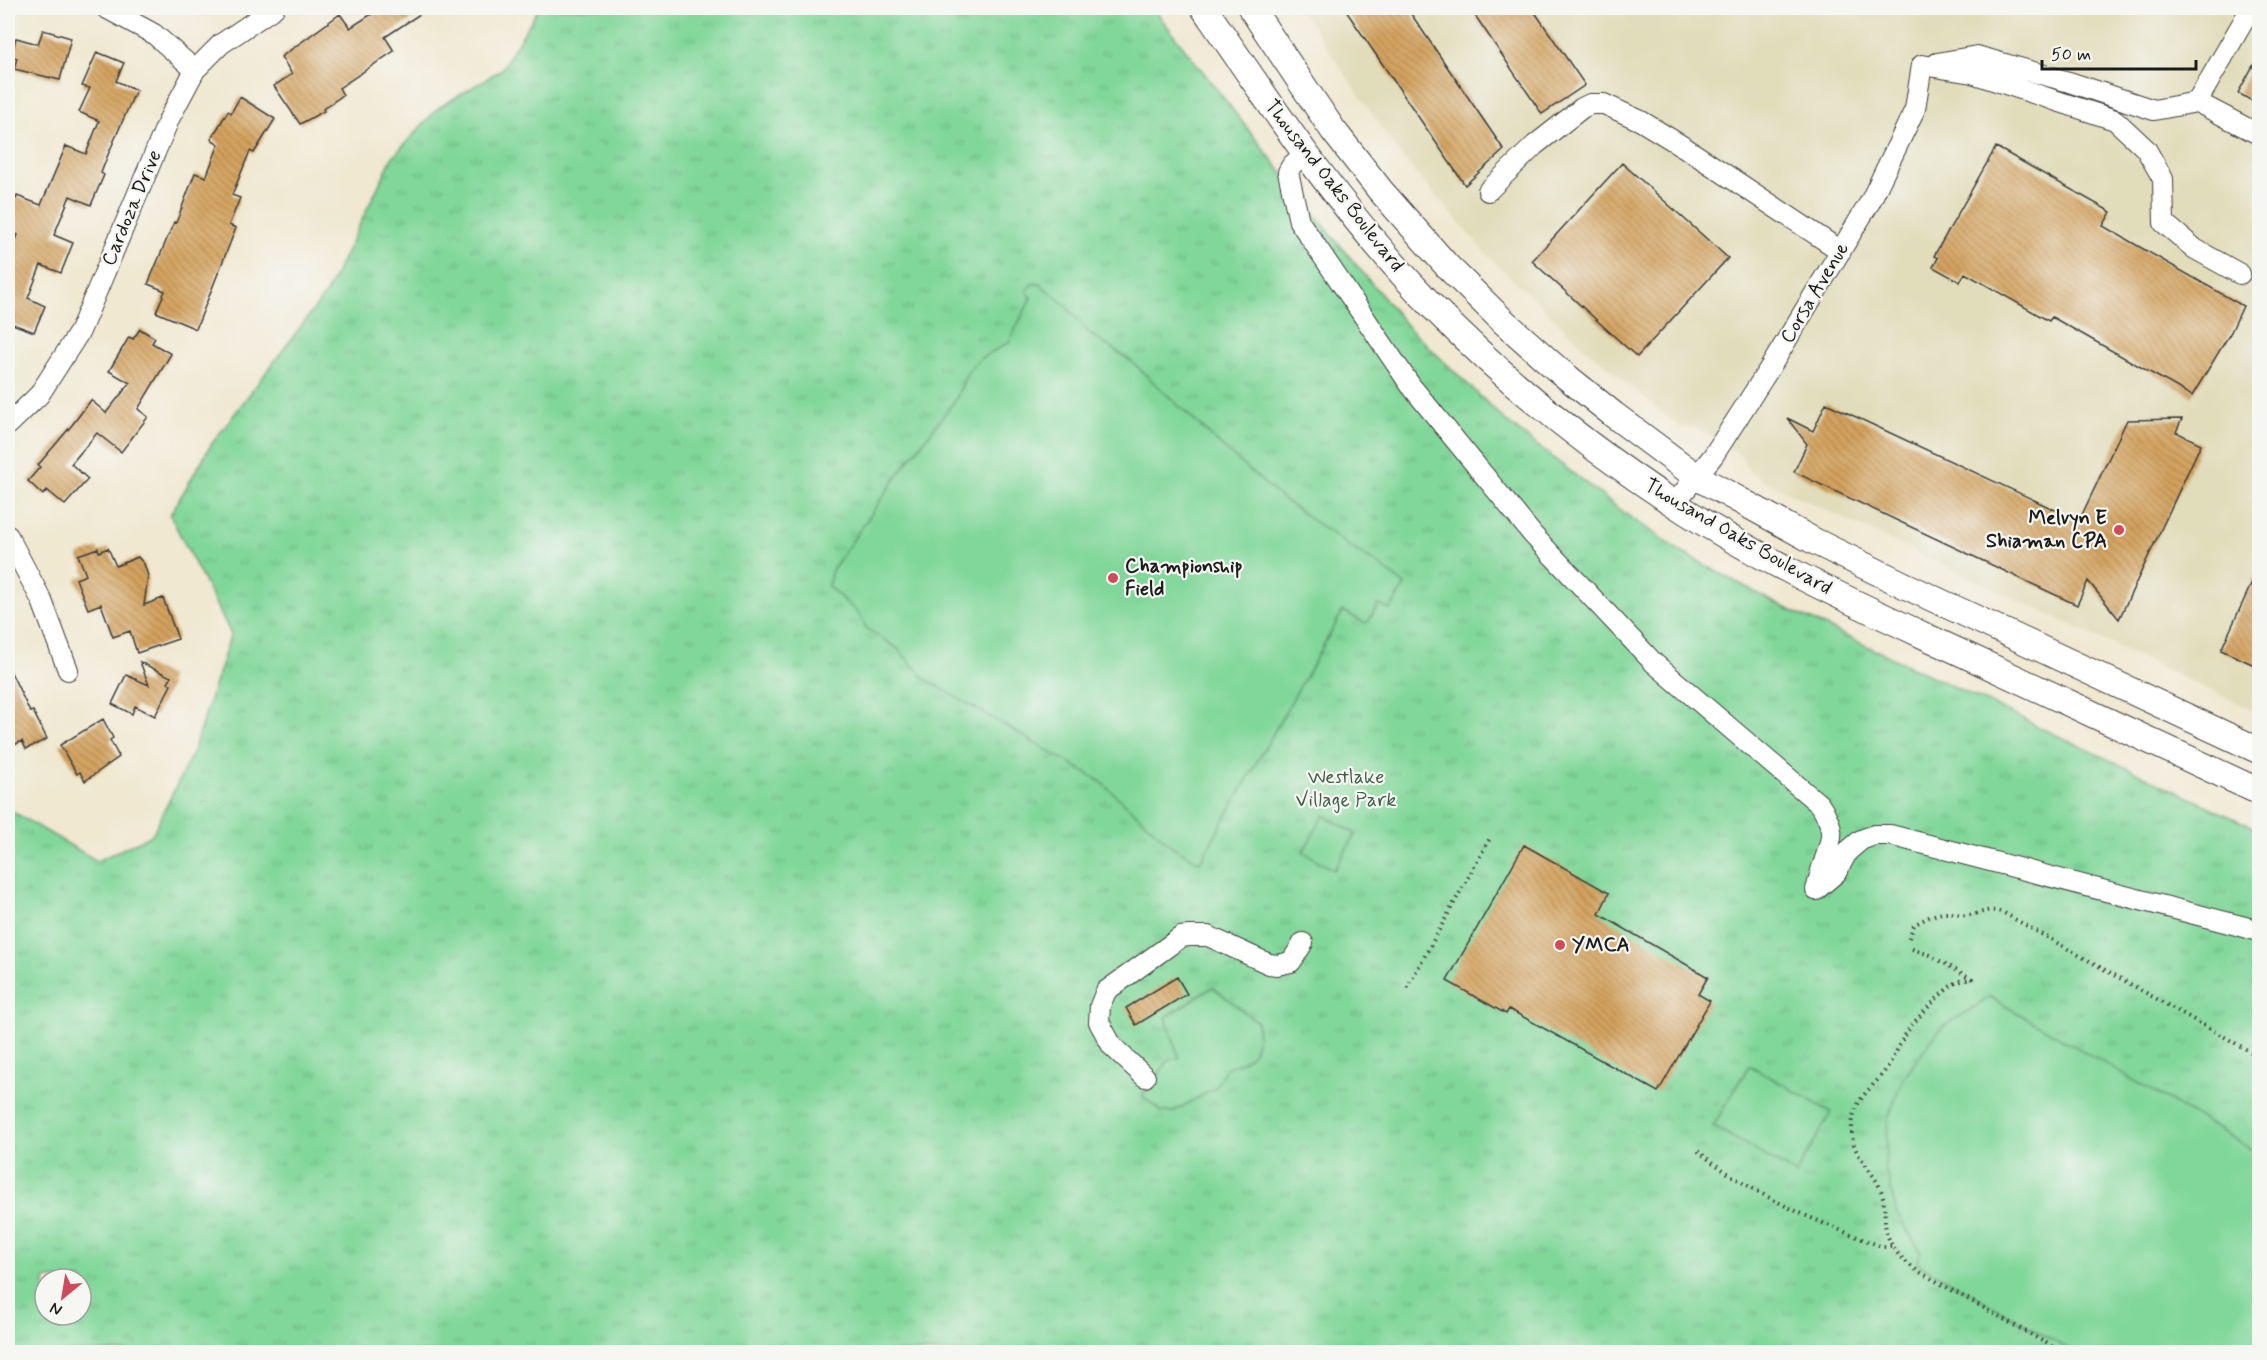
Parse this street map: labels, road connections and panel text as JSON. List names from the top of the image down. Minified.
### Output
{"streets":{"main road":["Thousand Oaks Boulevard"],"street":["Cardoza Drive","Corsa Avenue"]},"crossings":[["Thousand Oaks Boulevard","Corsa Avenue"]],"parks":["Westlake Village Park"],"places":["Melvyn E Shiaman CPA","Championship Field","YMCA"],"scale_bar":"50 m","north":"bottom left"}
